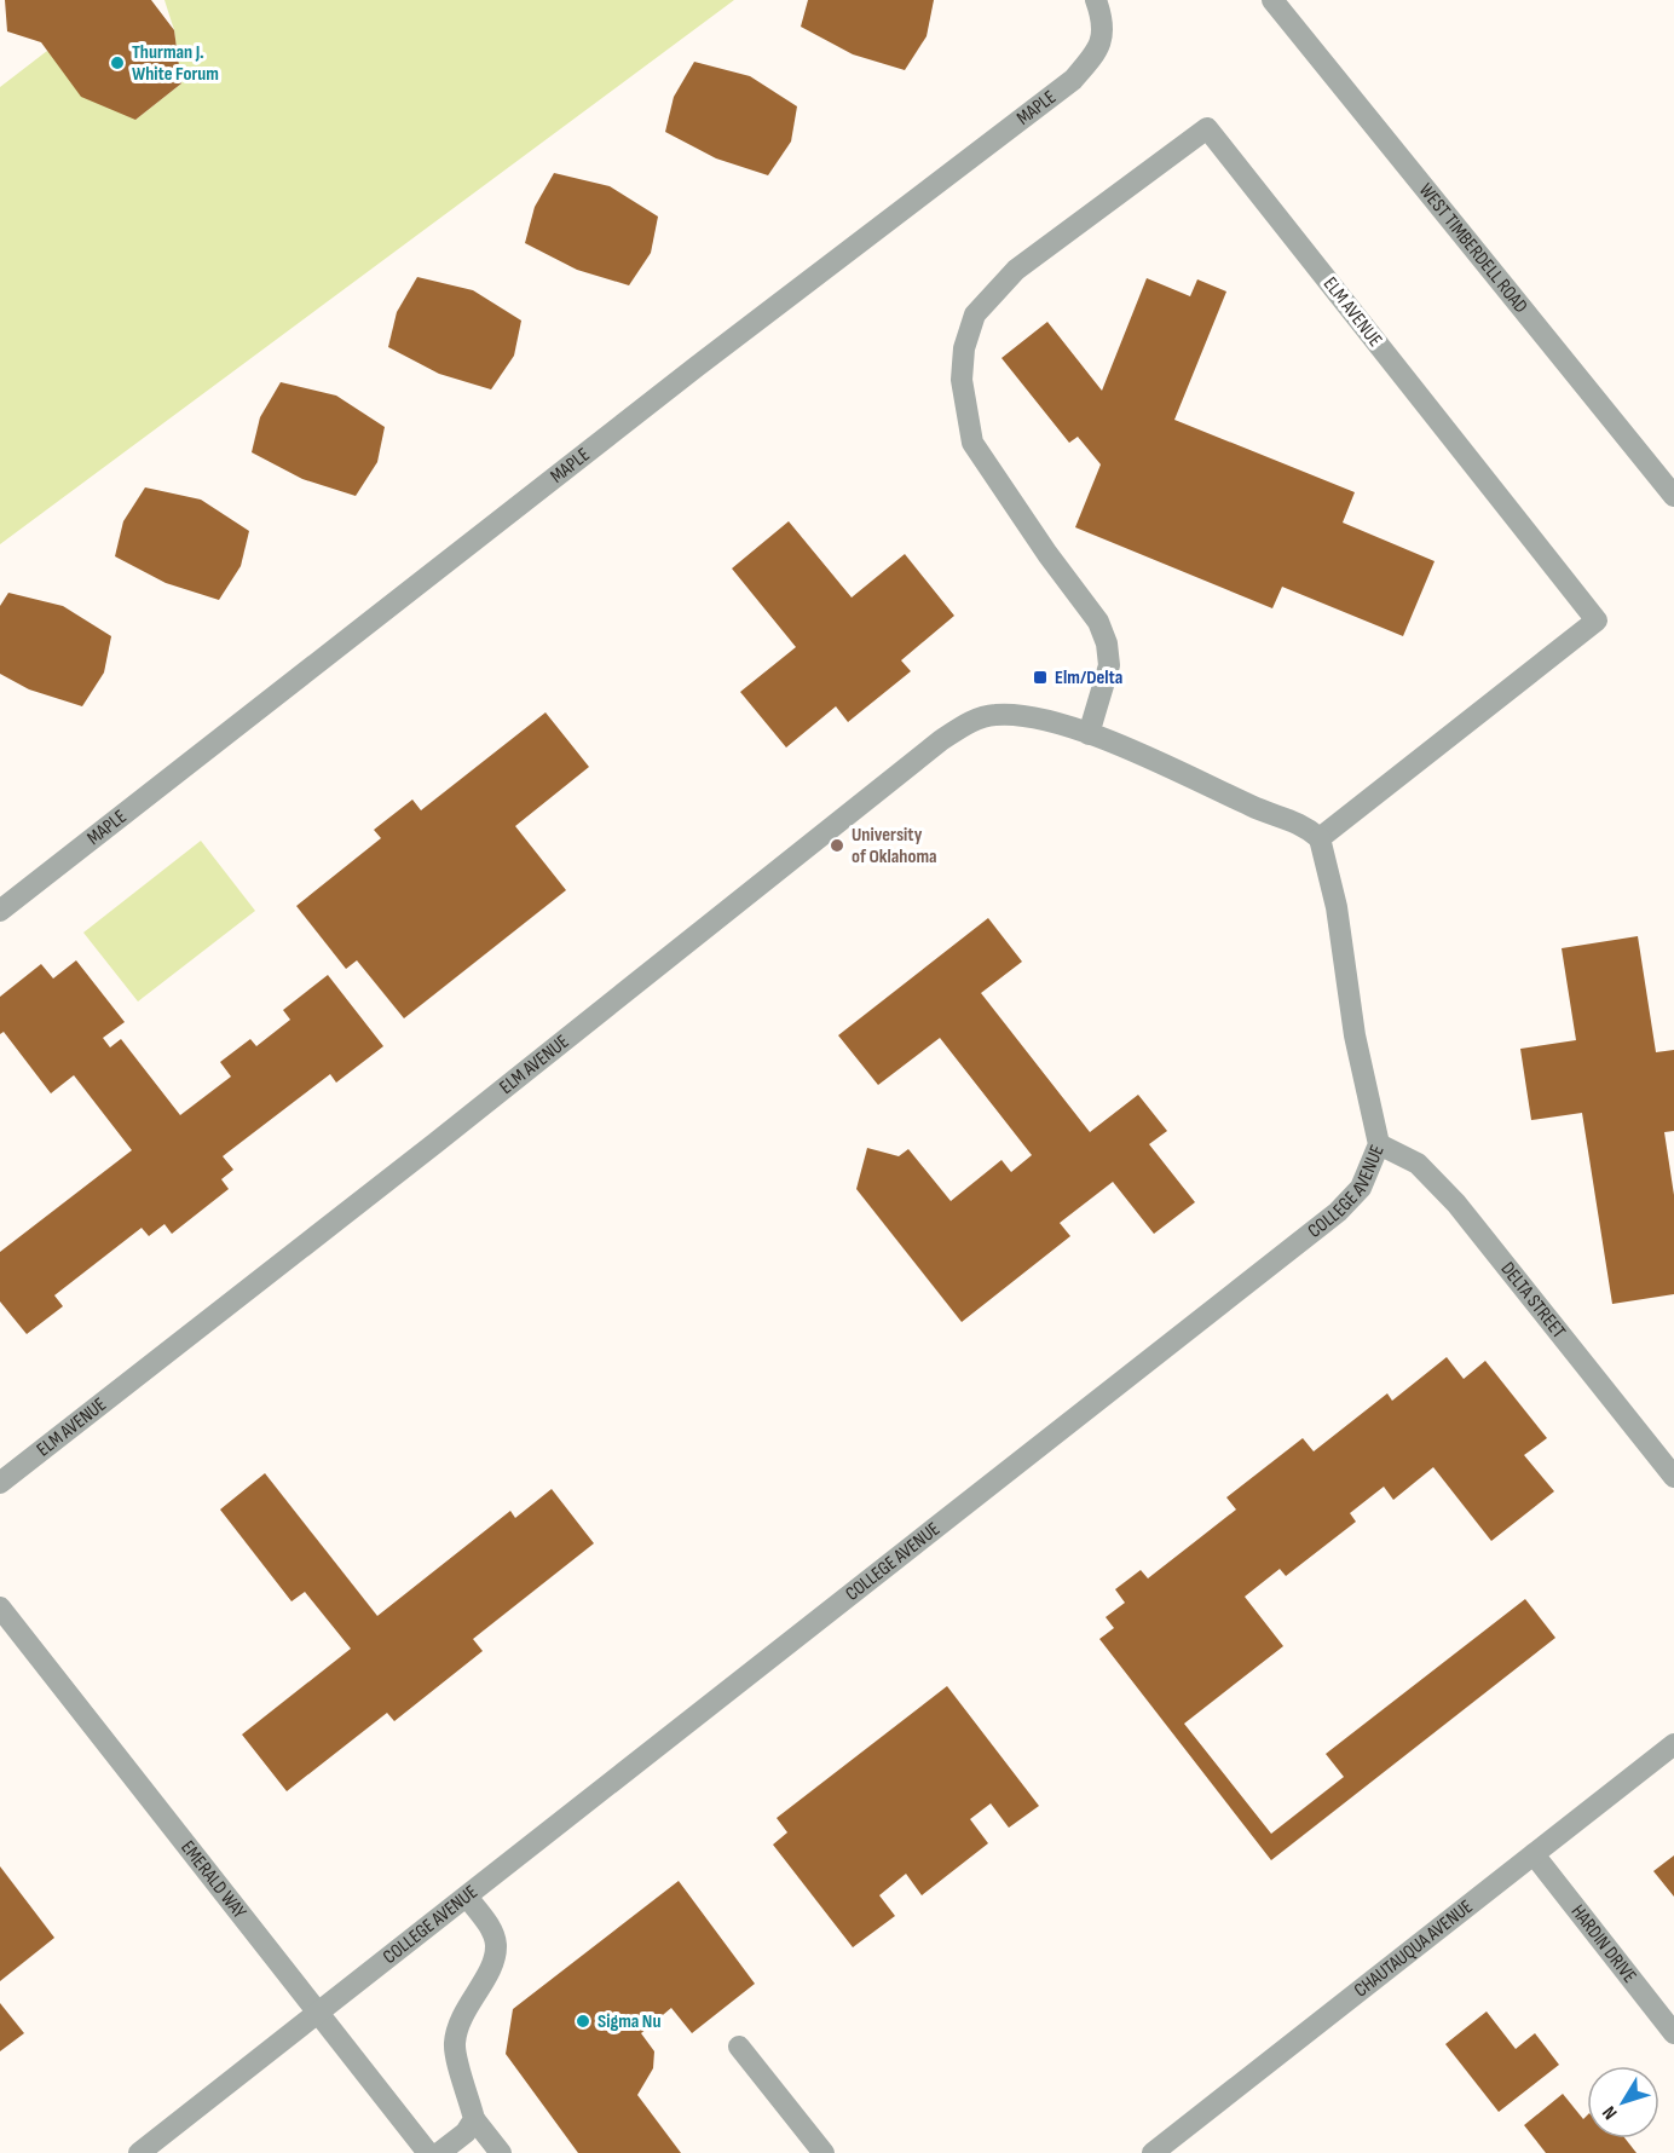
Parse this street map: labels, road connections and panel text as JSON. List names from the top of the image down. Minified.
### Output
{"streets":{"street":["MAPLE","WEST TIMBERDELL ROAD","ELM AVENUE","COLLEGE AVENUE","DELTA STREET","EMERALD WAY","HARDIN DRIVE","CHAUTAUQUA AVENUE"]},"crossings":[["ELM AVENUE","COLLEGE AVENUE"],["COLLEGE AVENUE","DELTA STREET"],["COLLEGE AVENUE","EMERALD WAY"],["HARDIN DRIVE","CHAUTAUQUA AVENUE"]],"places":{"other":["Thurman J. White Forum","University of Oklahoma","Sigma Nu"],"transit":["Elm/Delta"]},"north":"bottom left"}
